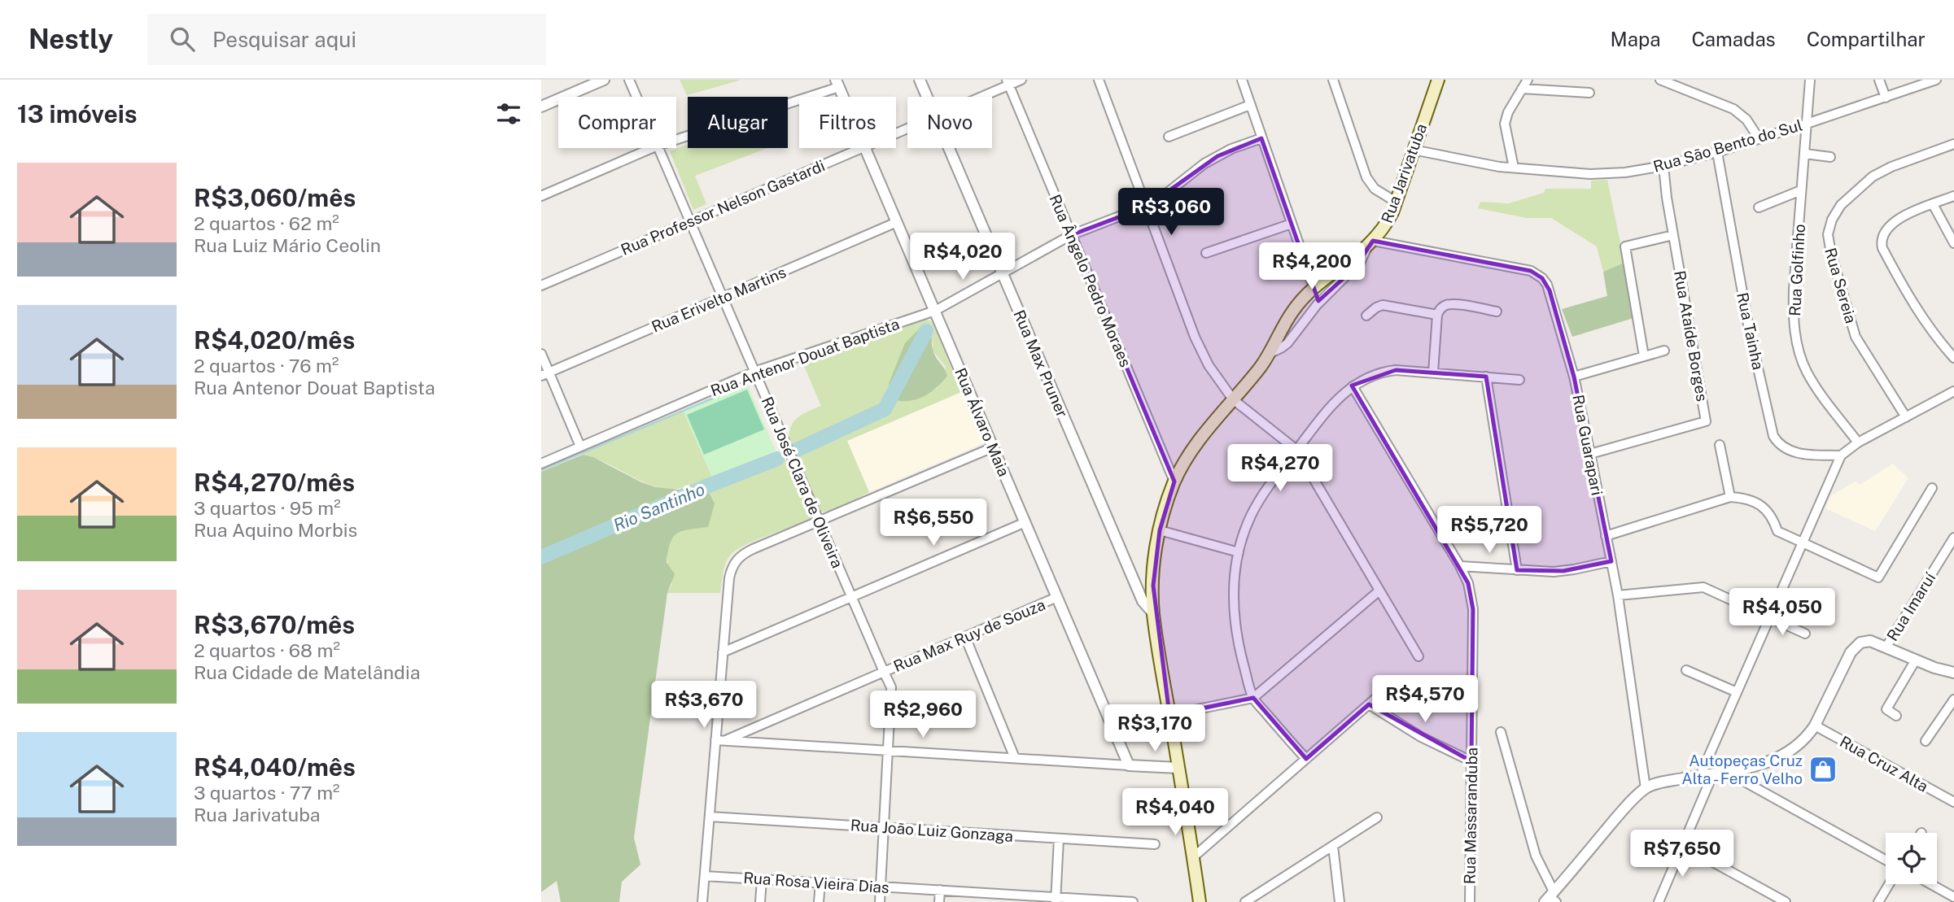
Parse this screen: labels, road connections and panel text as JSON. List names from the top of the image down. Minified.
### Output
{"streets":{"main road":["Rua Jarivatuba"],"street":["Rua São Bento do Sul","Rua Professor Nelson Gastardi","Rua Golfinho","Rua Ângelo Pedro Moraes","Rua Sereia","Rua Erivelto Martins","Rua Tainha","Rua Ataíde Borges","Rua Antenor Douat Baptista","Rua Max Pruner","Rua Álvaro Maia","Rua Guarapari","Rua José Clara de Oliveira","Rua Imaruí","Rua Max Ruy de Souza","Rua Cruz Alta","Rua Massaranduba","Rua João Luiz Gonzaga","Rua Rosa Vieira Dias"]},"crossings":[["Rua São Bento do Sul","Rua Jarivatuba"],["Rua São Bento do Sul","Rua Golfinho"],["Rua São Bento do Sul","Rua Tainha"],["Rua São Bento do Sul","Rua Ataíde Borges"],["Rua Jarivatuba","Rua Ângelo Pedro Moraes"],["Rua Jarivatuba","Rua Max Pruner"],["Rua Jarivatuba","Rua Guarapari"],["Rua Professor Nelson Gastardi","Rua Ângelo Pedro Moraes"],["Rua Professor Nelson Gastardi","Rua José Clara de Oliveira"],["Rua Ângelo Pedro Moraes","Rua Antenor Douat Baptista"],["Rua Erivelto Martins","Rua Álvaro Maia"],["Rua Erivelto Martins","Rua José Clara de Oliveira"],["Rua Ataíde Borges","Rua Guarapari"],["Rua Antenor Douat Baptista","Rua Max Pruner"],["Rua Antenor Douat Baptista","Rua Álvaro Maia"],["Rua Antenor Douat Baptista","Rua José Clara de Oliveira"],["Rua Álvaro Maia","Rua Max Ruy de Souza"],["Rua José Clara de Oliveira","Rua Max Ruy de Souza"],["Rua José Clara de Oliveira","Rua João Luiz Gonzaga"],["Rua José Clara de Oliveira","Rua Rosa Vieira Dias"]],"water":["Rio Santinho"],"places":{"shop":["Autopeças Cruz Alta - Ferro Velho"]},"page":{"header":"Nestly","search":"Pesquisar aqui","nav":["Mapa","Camadas","Compartilhar"],"heading":"13 imóveis","chip":["Comprar","Alugar","Filtros","Novo"],"list":[{"name":"R$3,060/mês","note":"2 quartos · 62 m² · Rua Luiz Mário Ceolin"},{"name":"R$4,020/mês","note":"2 quartos · 76 m² · Rua Antenor Douat Baptista"},{"name":"R$4,270/mês","note":"3 quartos · 95 m² · Rua Aquino Morbis"},{"name":"R$3,670/mês","note":"2 quartos · 68 m² · Rua Cidade de Matelândia"},{"name":"R$4,040/mês","note":"3 quartos · 77 m² · Rua Jarivatuba"}],"price":["R$3,060","R$4,020","R$4,200","R$4,270","R$6,550","R$5,720","R$4,050","R$4,570","R$3,670","R$2,960","R$3,170","R$4,040","R$7,650"]}}
